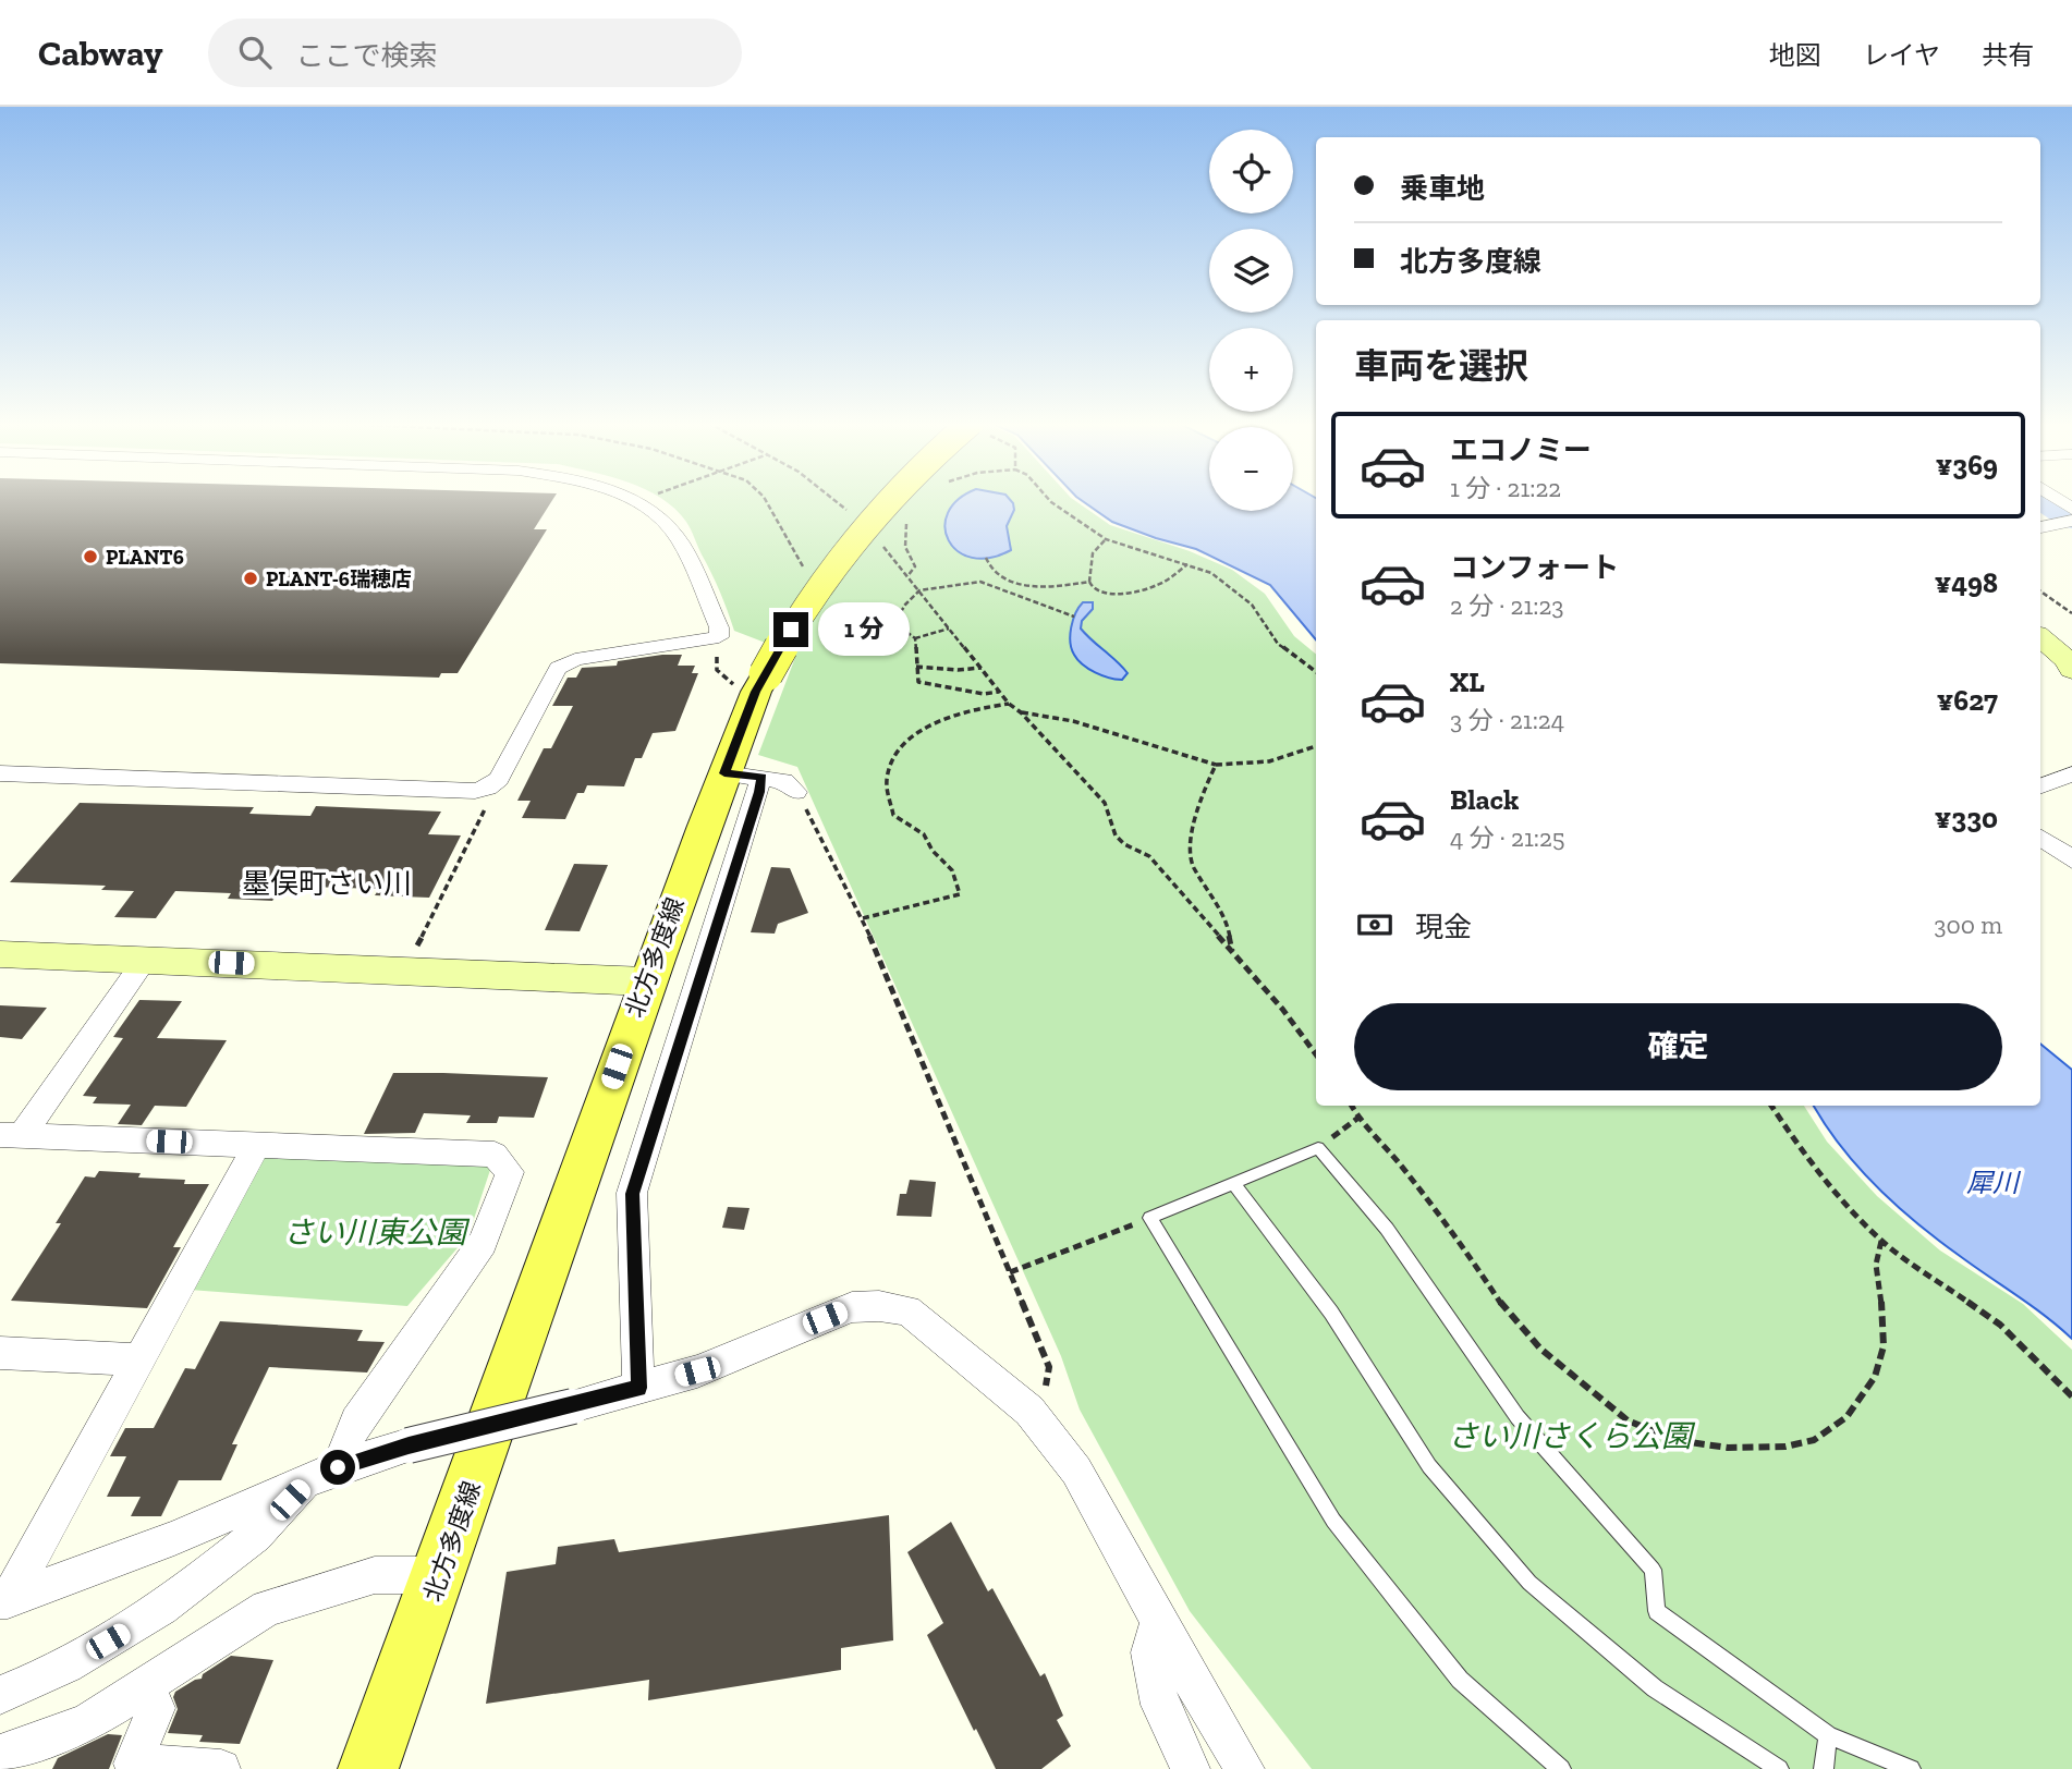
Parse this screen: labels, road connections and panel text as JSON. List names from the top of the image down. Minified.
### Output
{"streets":{"main road":["北方多度線"]},"districts":["墨俣町さい川"],"water":["犀川"],"parks":["さい川東公園","さい川さくら公園"],"places":["PLANT6","PLANT-6瑞穂店"],"page":{"header":"Cabway","search":"ここで検索","nav":["地図","レイヤ","共有"],"map_buttons":["+","−"],"banner":["乗車地","北方多度線"],"heading":"車両を選択","list":[{"name":"エコノミー","note":"1 分 · 21:22","value":"¥369"},{"name":"コンフォート","note":"2 分 · 21:23","value":"¥498"},{"name":"XL","note":"3 分 · 21:24","value":"¥627"},{"name":"Black","note":"4 分 · 21:25","value":"¥330"}],"bubble":"1 分","pay":["現金","300 m"],"buttons":"確定"}}
